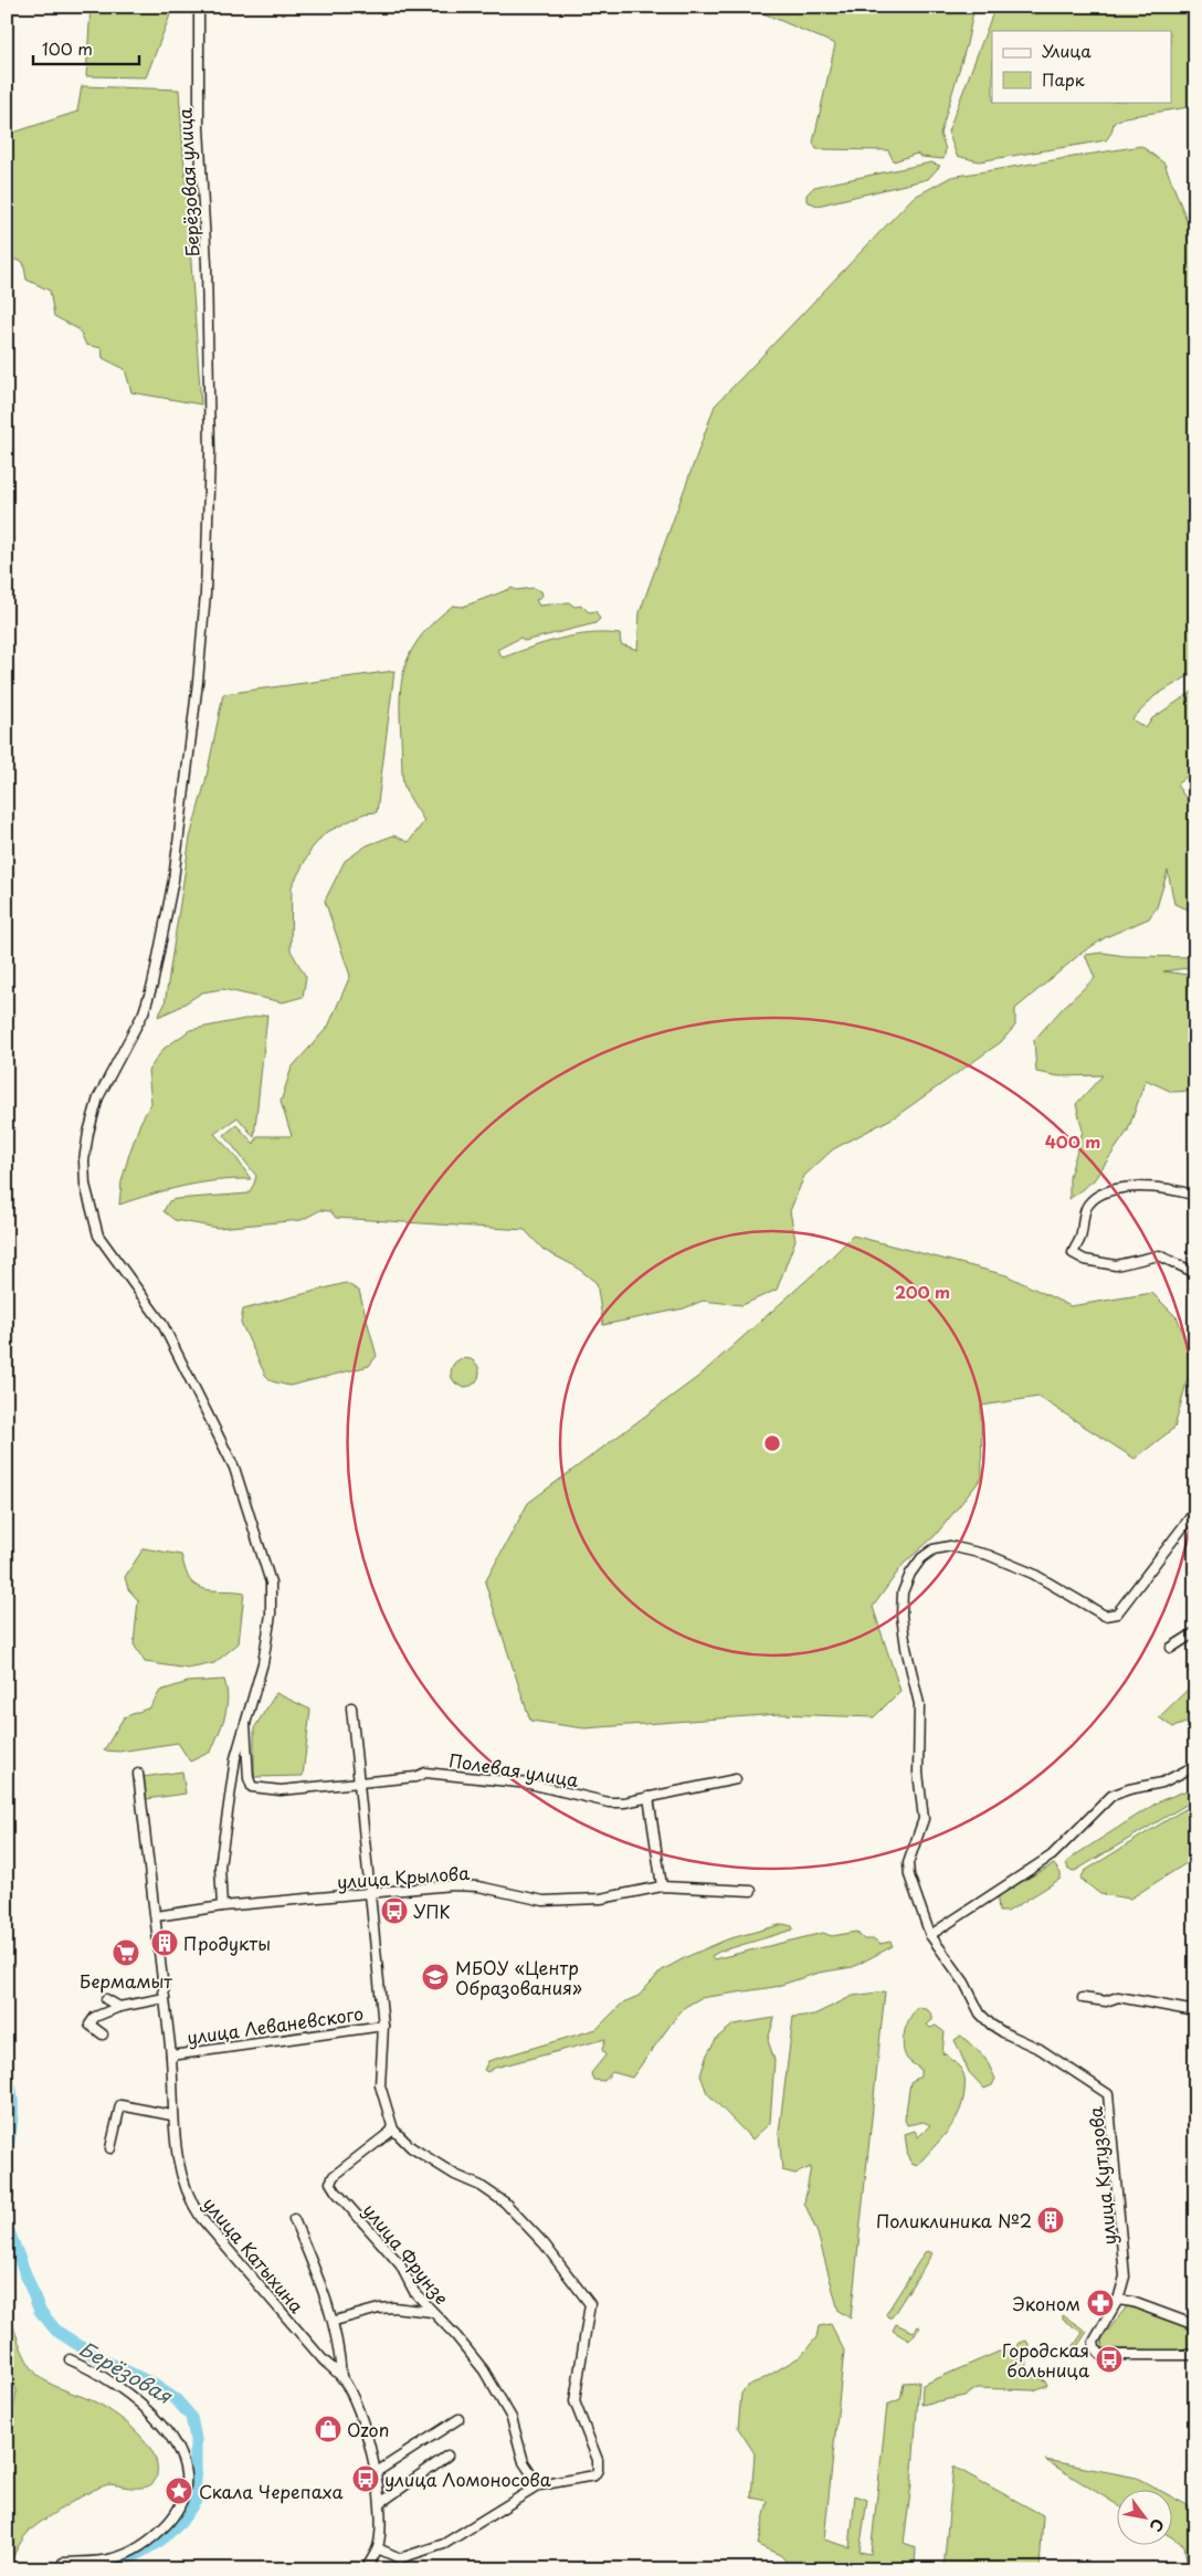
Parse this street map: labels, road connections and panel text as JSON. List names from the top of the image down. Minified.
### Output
{"streets":{"street":["Берёзовая улица","Полевая улица","улица Крылова","улица Леваневского","улица Кутузова","улица Фрунзе","улица Катыхина"]},"crossings":[["Берёзовая улица","Полевая улица"],["улица Крылова","улица Катыхина"],["улица Леваневского","улица Катыхина"]],"water":["Берёзовая"],"places":{"bus stop":["УПК","Городская больница","улица Ломоносова"],"building":["Продукты","Поликлиника №2"],"supermarket":["Бермамыт"],"school or university":["МБОУ «Центр Образования»"],"pharmacy":["Эконом"],"shop":["Ozon"],"place":["Скала Черепаха"]},"legend":["Улица","Парк"],"scale_bar":"100 m","north":"bottom right","rings":["400 m","200 m"]}
